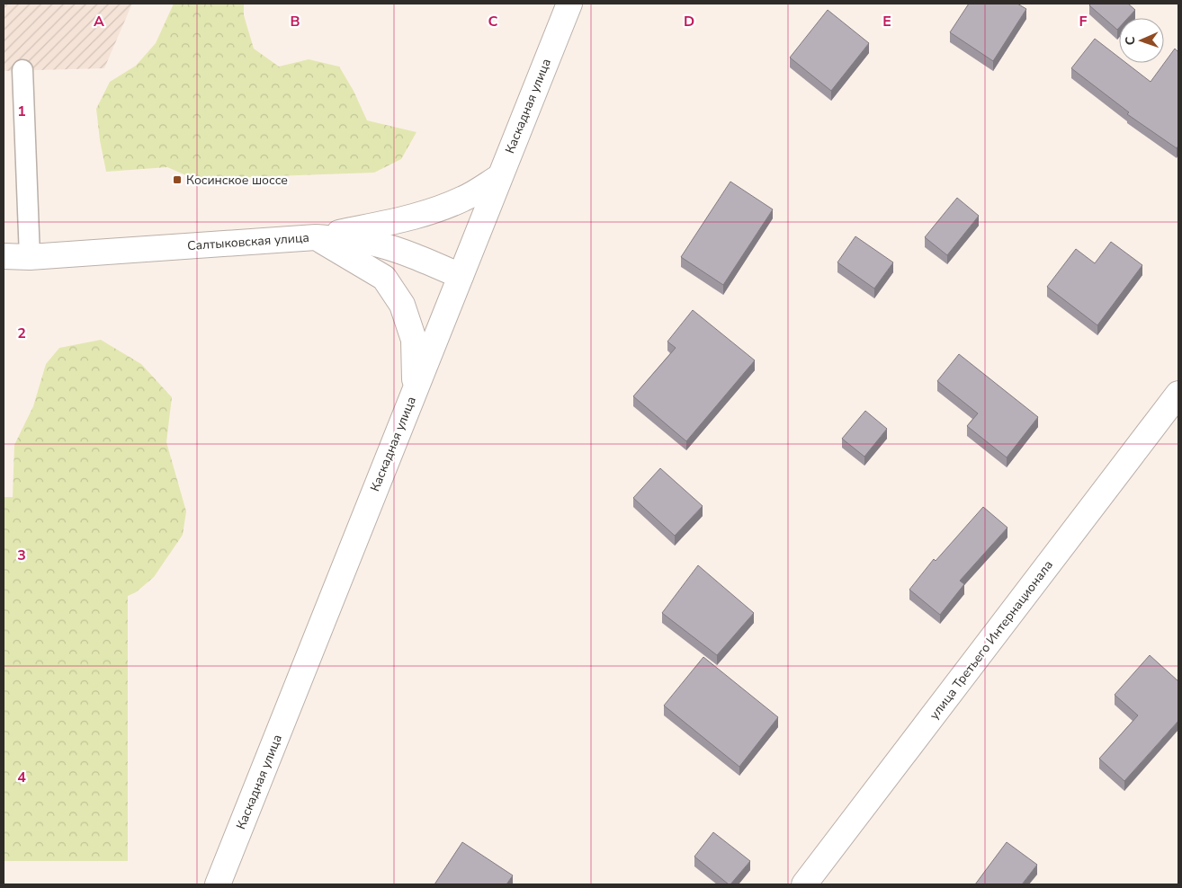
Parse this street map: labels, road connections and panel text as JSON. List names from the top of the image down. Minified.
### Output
{"streets":{"street":["Каскадная улица","Салтыковская улица","улица Третьего Интернационала"]},"crossings":[["Каскадная улица","Салтыковская улица"]],"places":{"transit":["Косинское шоссе"]},"north":"left","grid":{"columns":["A","B","C","D","E","F"],"rows":["1","2","3","4"]}}
